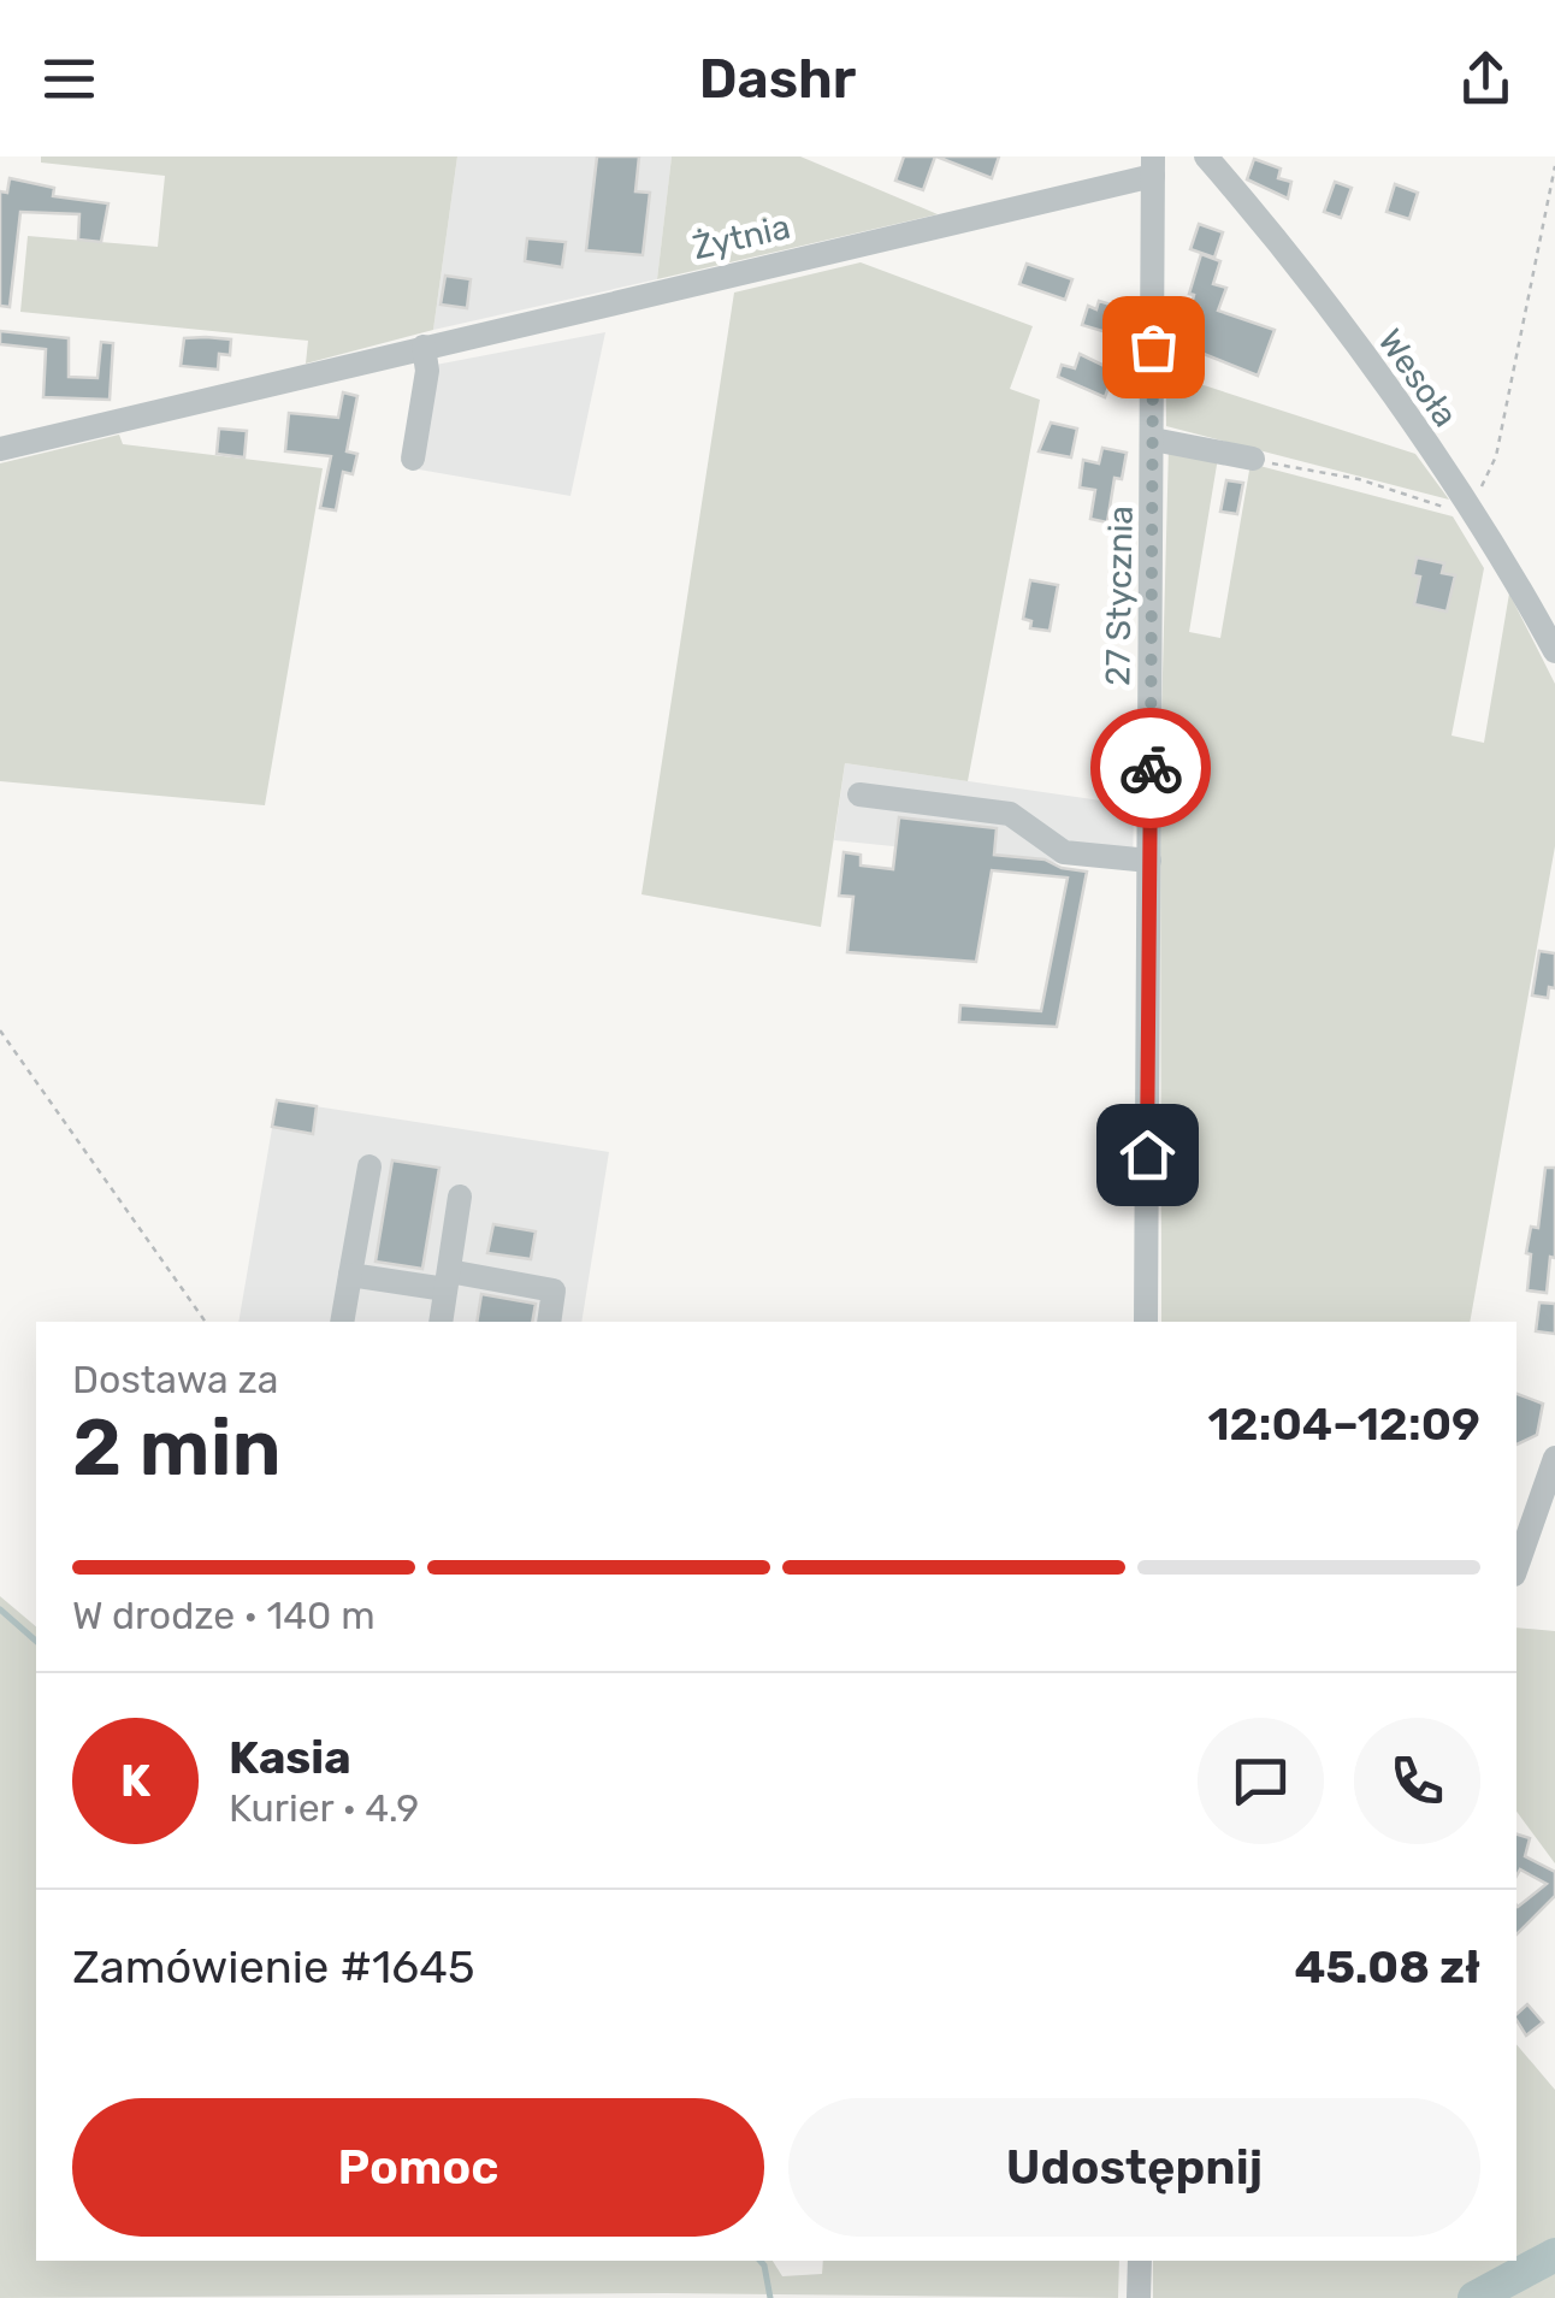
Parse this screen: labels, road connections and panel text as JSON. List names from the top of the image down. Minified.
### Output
{"streets":{"street":["Żytnia","Wesoła","27 Stycznia"]},"crossings":[["Żytnia","27 Stycznia"]],"page":{"header":"Dashr","heading":["2 min","Dostawa za","12:04–12:09"],"panel":["Kasia","Kurier · 4.9","Zamówienie #1645","45.08 zł"],"bar":"W drodze · 140 m","round":"K","buttons":["Pomoc","Udostępnij"]}}
